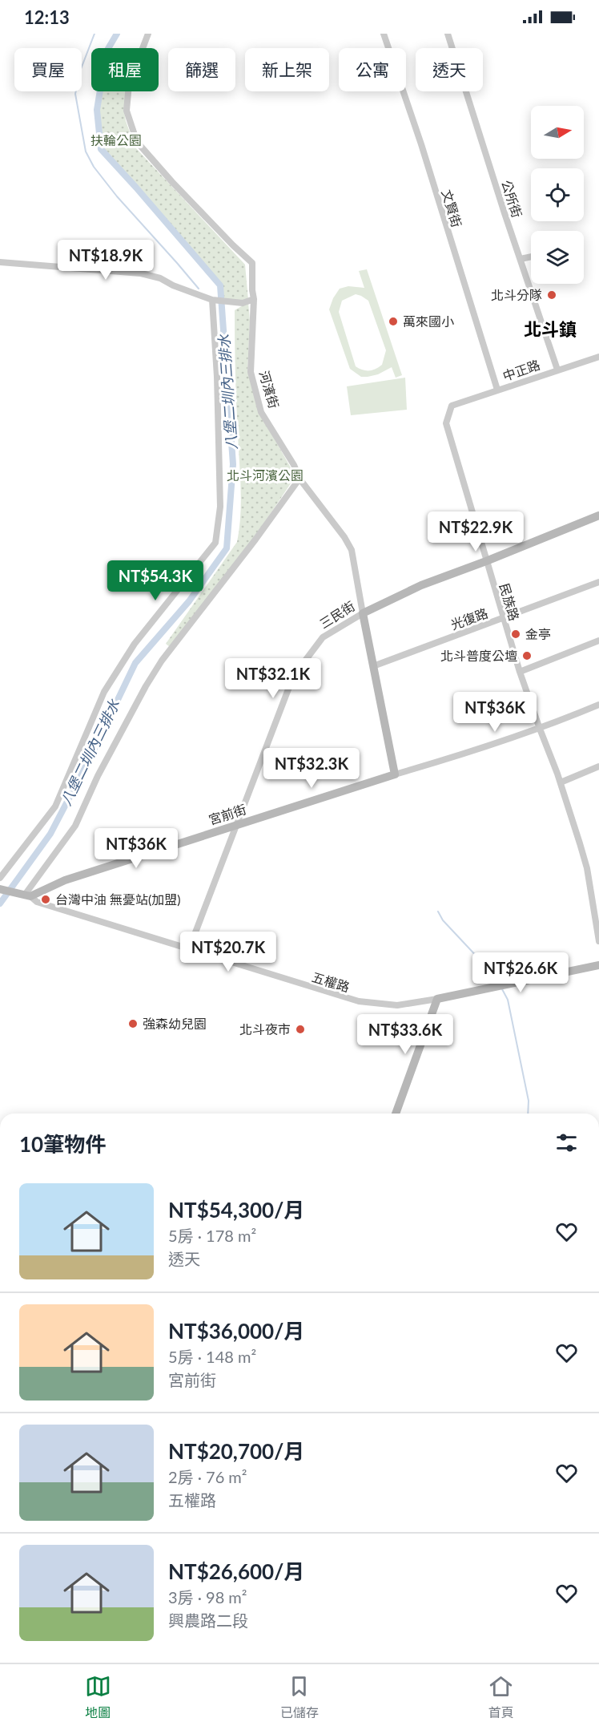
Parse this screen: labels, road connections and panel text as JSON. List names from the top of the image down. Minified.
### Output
{"streets":{"street":["公所街","文賢街","中正路","河濱街","民族路","三民街","光復路","宮前街","五權路"]},"crossings":[["公所街","中正路"],["文賢街","中正路"],["中正路","民族路"],["河濱街","三民街"],["河濱街","光復路"],["河濱街","宮前街"],["民族路","三民街"],["民族路","光復路"],["民族路","宮前街"],["三民街","宮前街"],["三民街","五權路"],["宮前街","五權路"]],"districts":["北斗鎮"],"water":["八堡二圳內三排水"],"parks":["扶輪公園","北斗河濱公園"],"places":["北斗分隊","萬來國小","金亭","北斗普度公壇","台灣中油 無憂站(加盟)","強森幼兒園","北斗夜市"],"north":"right","page":{"status":"12:13","chip":["買屋","租屋","篩選","新上架","公寓","透天"],"price":["NT$18.9K","NT$22.9K","NT$54.3K","NT$32.1K","NT$36K","NT$32.3K","NT$36K","NT$20.7K","NT$26.6K","NT$33.6K"],"heading":"10筆物件","list":[{"name":"NT$54,300/月","note":"5房 · 178 m² · 透天"},{"name":"NT$36,000/月","note":"5房 · 148 m² · 宮前街"},{"name":"NT$20,700/月","note":"2房 · 76 m² · 五權路"},{"name":"NT$26,600/月","note":"3房 · 98 m² · 興農路二段"}],"tabs":["地圖","已儲存","首頁"]}}
